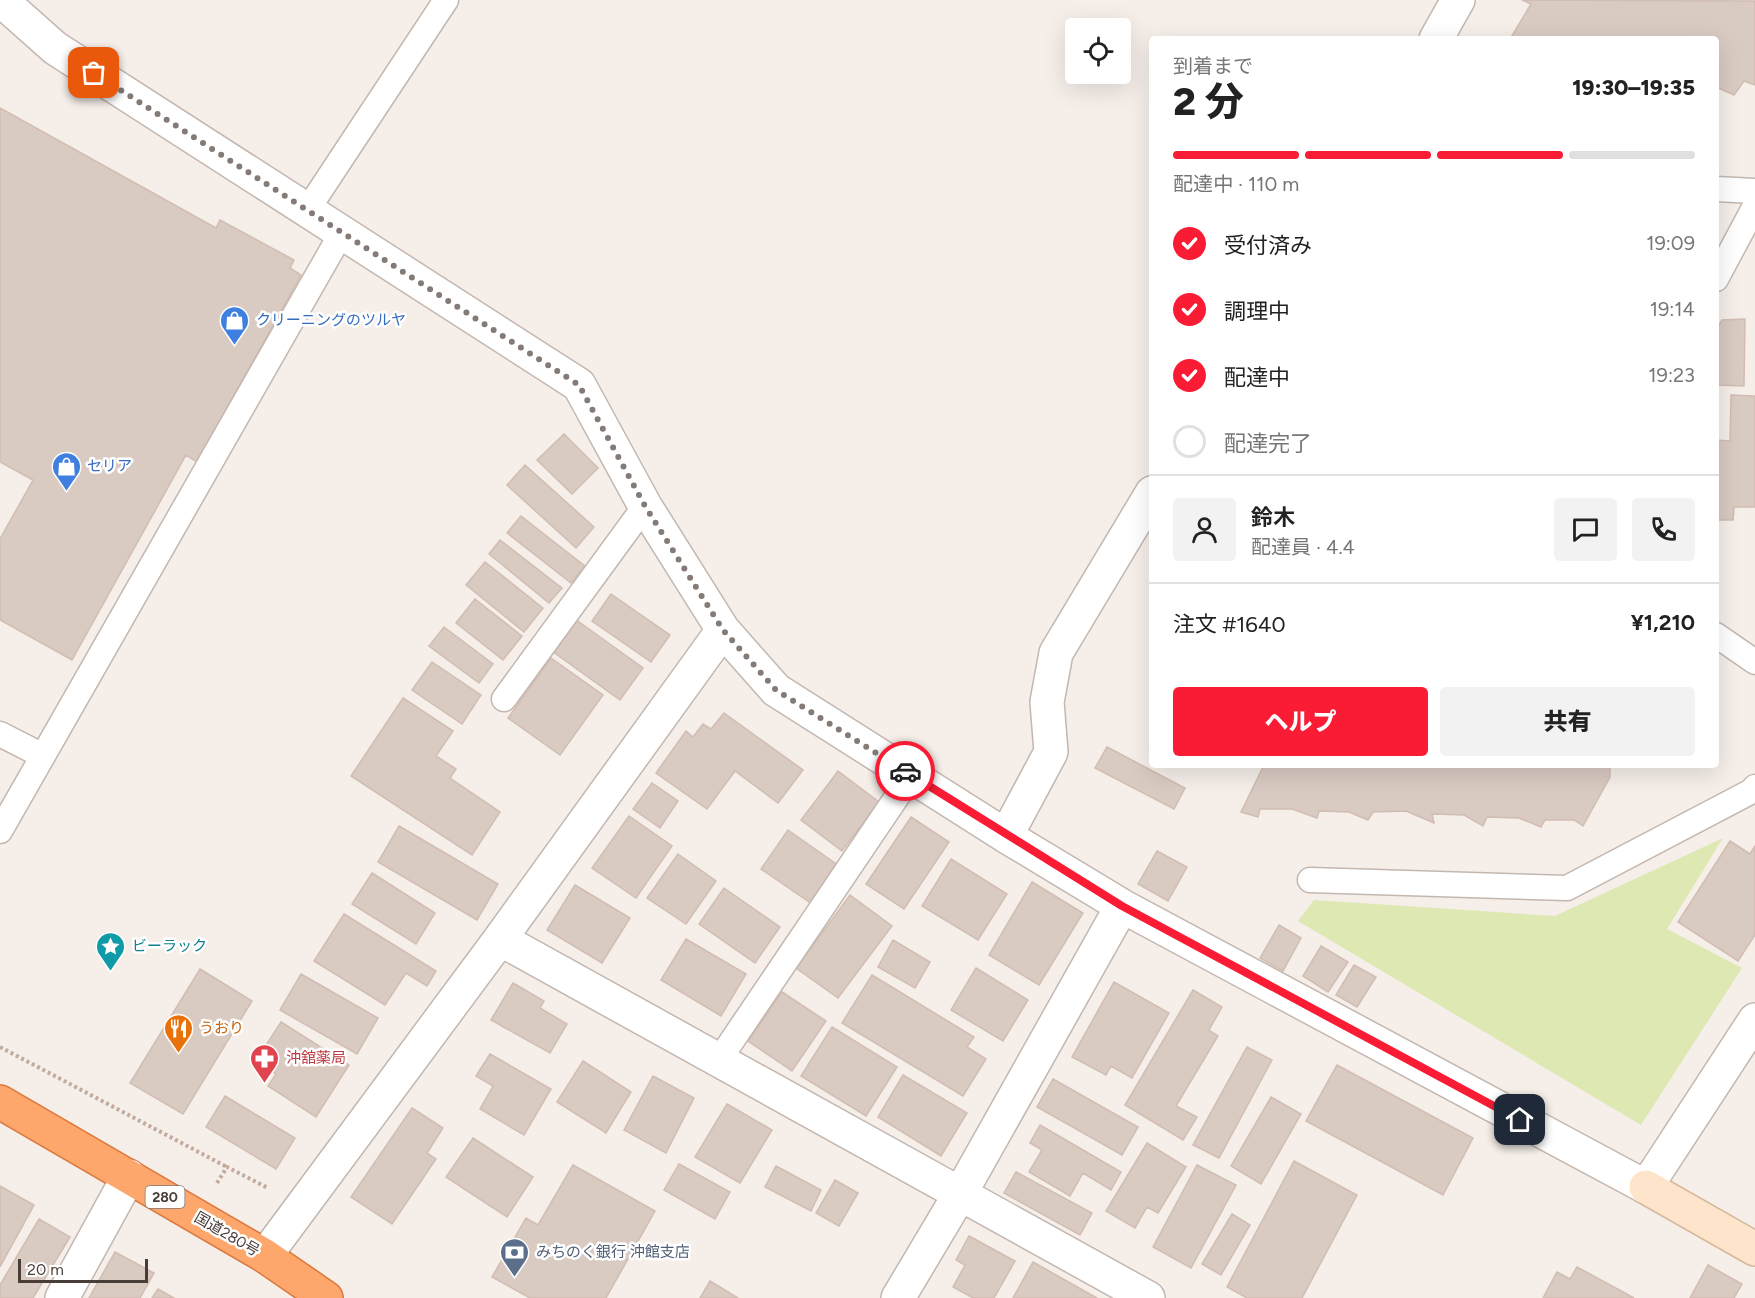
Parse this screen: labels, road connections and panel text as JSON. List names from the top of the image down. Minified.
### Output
{"streets":{"highway":["280","国道280号"]},"places":{"shop":["クリーニングのツルヤ","セリア"],"place":["ビーラック"],"restaurant":["うおり"],"pharmacy":["沖舘薬局"],"bank":["みちのく銀行 沖館支店"]},"scale_bar":"20 m","page":{"heading":["2 分","到着まで","19:30–19:35"],"panel":["鈴木","配達員 · 4.4","注文 #1640","¥1,210"],"bar":"配達中 · 110 m","list":[["受付済み","19:09"],["調理中","19:14"],["配達中","19:23"],"配達完了"],"buttons":["ヘルプ","共有"],"scale":"20 m"}}
